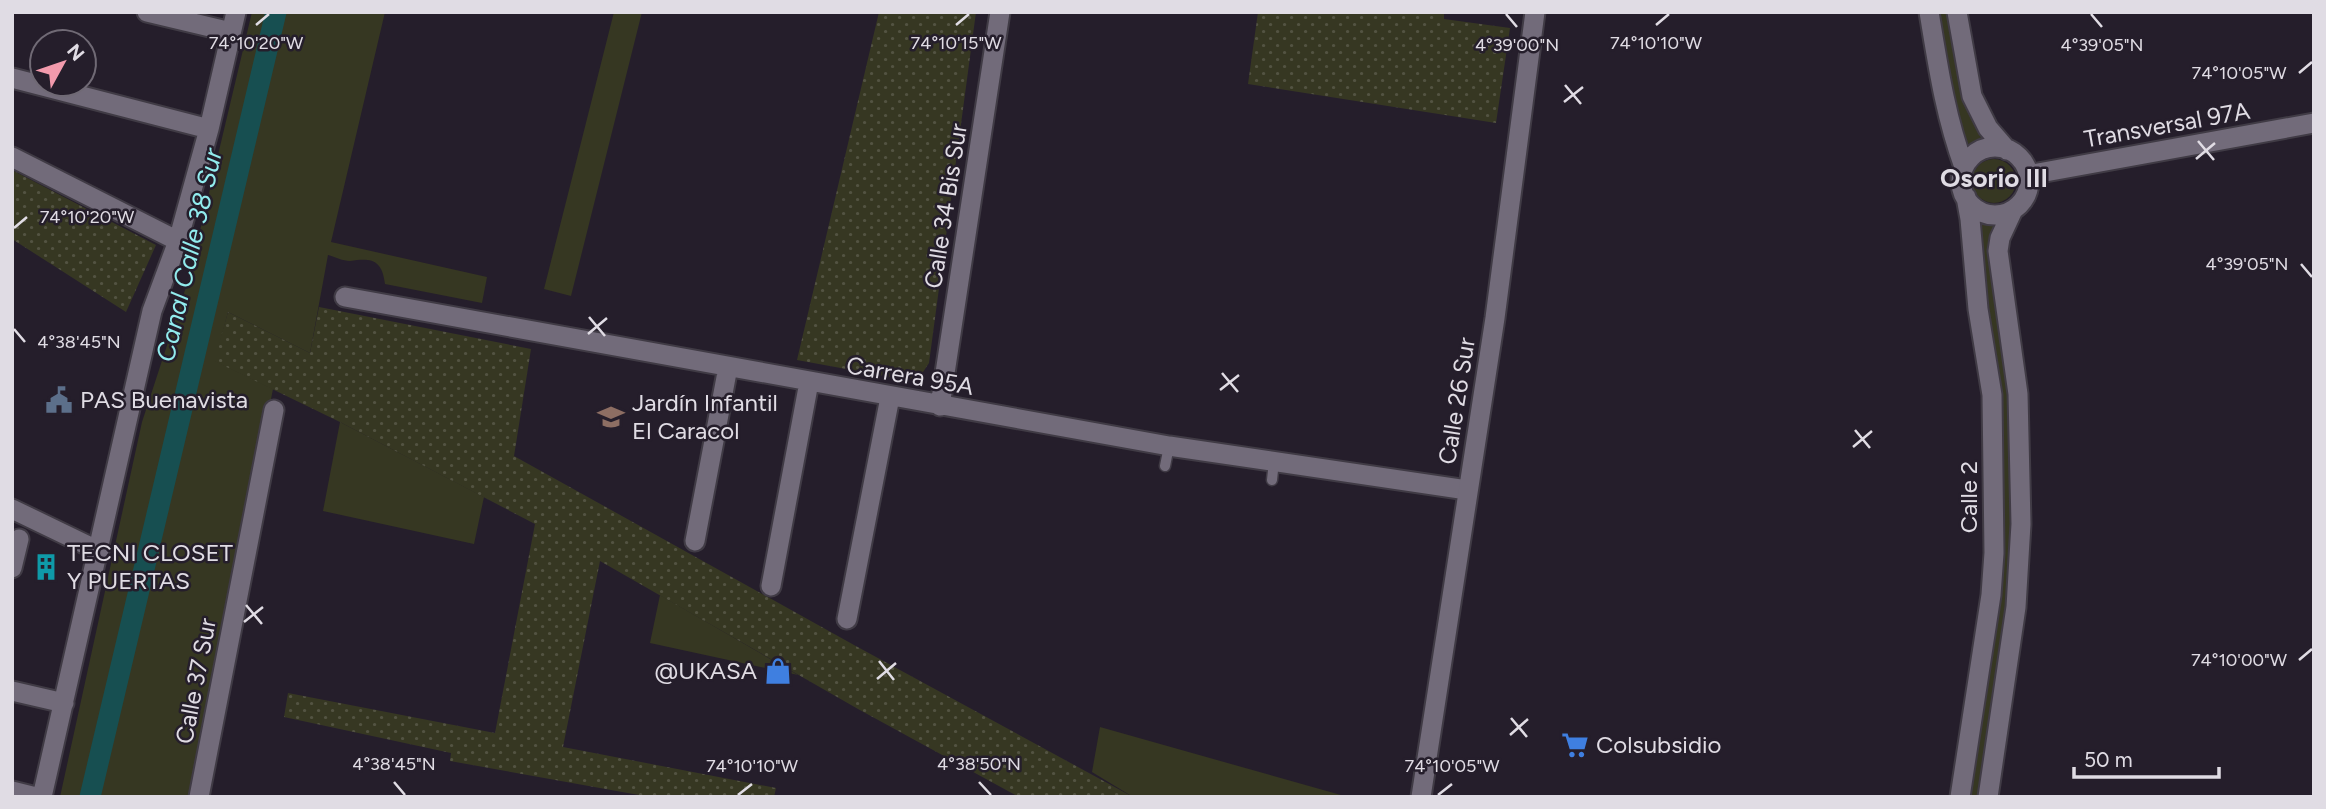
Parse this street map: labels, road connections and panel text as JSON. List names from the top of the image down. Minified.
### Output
{"streets":{"street":["Transversal 97A","Calle 34 Bis Sur","Carrera 95A","Calle 26 Sur","Calle 2","Calle 37 Sur"]},"crossings":[["Transversal 97A","Calle 2"],["Calle 34 Bis Sur","Carrera 95A"],["Carrera 95A","Calle 26 Sur"]],"districts":["Osorio III"],"water":["Canal Calle 38 Sur"],"places":{"public building":["PAS Buenavista"],"school or university":["Jardín Infantil El Caracol"],"building":["TECNI CLOSET Y PUERTAS"],"shop":["@UKASA"],"supermarket":["Colsubsidio"]},"scale_bar":"50 m","north":"top right","coordinates":["74°10'20\"W","74°10'10\"W","74°10'15\"W","4°39'05\"N","4°39'00\"N","74°10'05\"W","4°38'45\"N","74°10'00\"W","4°38'50\"N"]}
